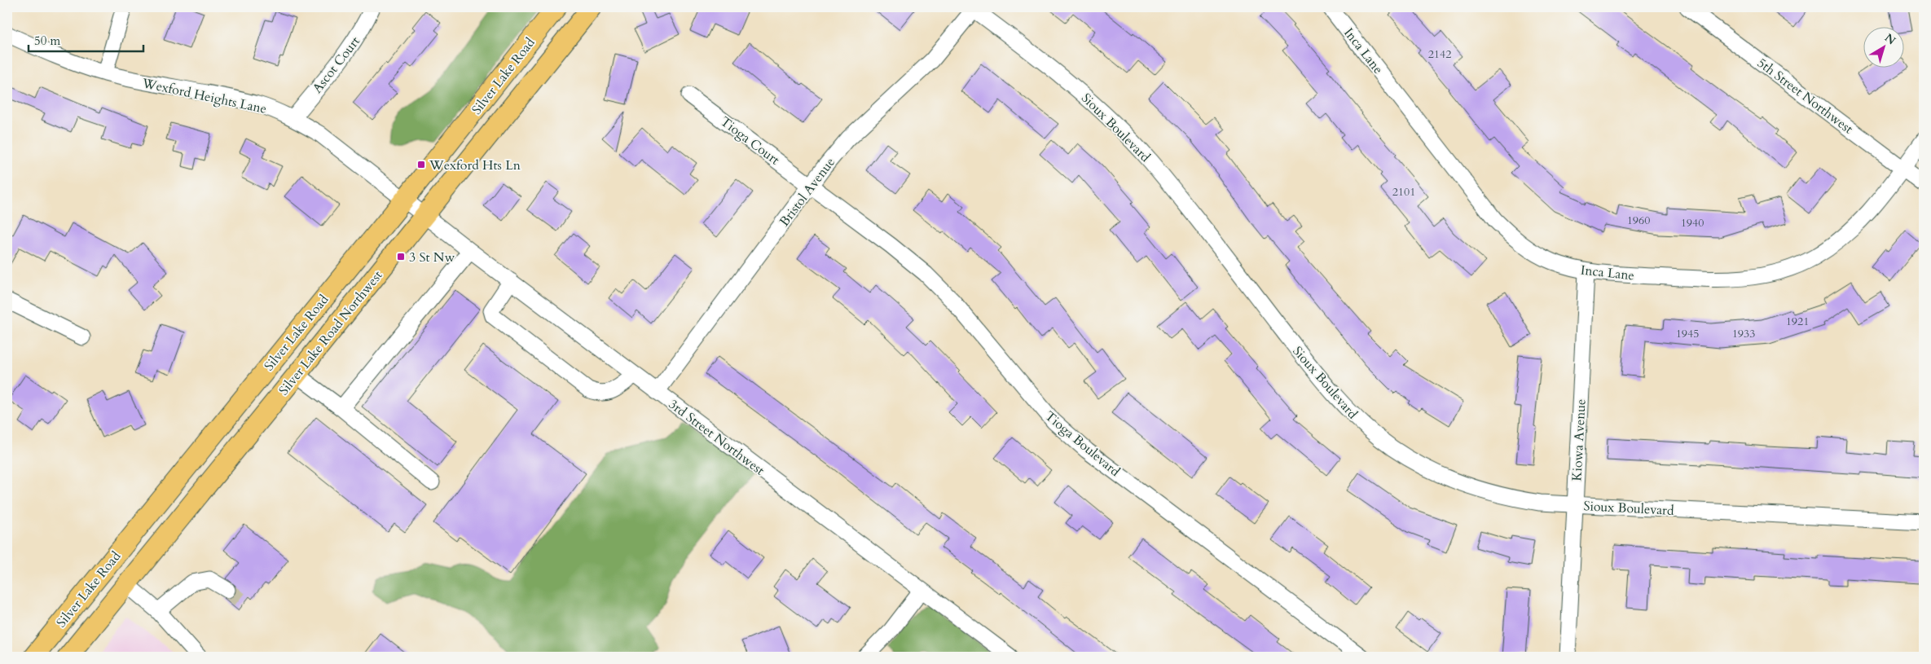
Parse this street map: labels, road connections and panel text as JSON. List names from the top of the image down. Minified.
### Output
{"streets":{"main road":["Silver Lake Road","Silver Lake Road Northwest"],"street":["Inca Lane","Ascot Court","Wexford Heights Lane","5th Street Northwest","Sioux Boulevard","Tioga Court","Bristol Avenue","3rd Street Northwest","Kiowa Avenue","Tioga Boulevard"]},"crossings":[["Inca Lane","5th Street Northwest"],["Inca Lane","Kiowa Avenue"],["Ascot Court","Wexford Heights Lane"],["Silver Lake Road","Wexford Heights Lane"],["Wexford Heights Lane","Silver Lake Road Northwest"],["Wexford Heights Lane","3rd Street Northwest"],["Sioux Boulevard","Bristol Avenue"],["Sioux Boulevard","Kiowa Avenue"],["Tioga Court","Bristol Avenue"],["Tioga Court","Tioga Boulevard"],["Bristol Avenue","3rd Street Northwest"],["Bristol Avenue","Tioga Boulevard"],["Silver Lake Road Northwest","3rd Street Northwest"]],"places":{"transit":["Wexford Hts Ln","3 St Nw"]},"house_numbers":["2142","2101","1960","1940","1921","1945","1933"],"scale_bar":"50 m","north":"top right"}
